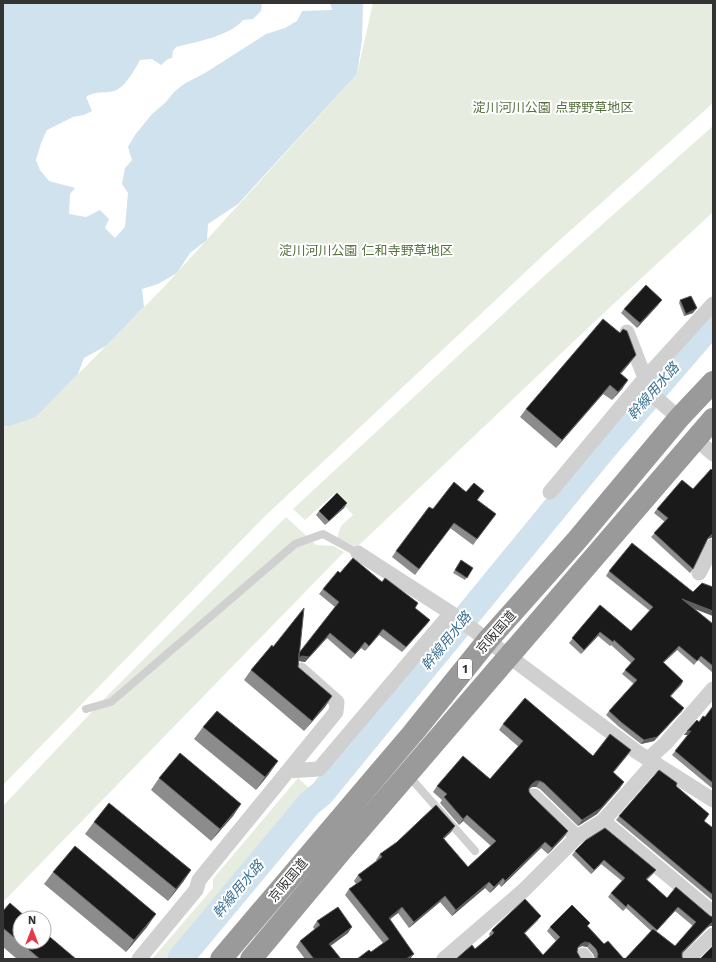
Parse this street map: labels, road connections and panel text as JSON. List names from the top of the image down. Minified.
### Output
{"streets":{"highway":["京阪国道","1"]},"water":["幹線用水路"],"parks":["淀川河川公園 点野野草地区","淀川河川公園 仁和寺野草地区"],"north":"top"}
